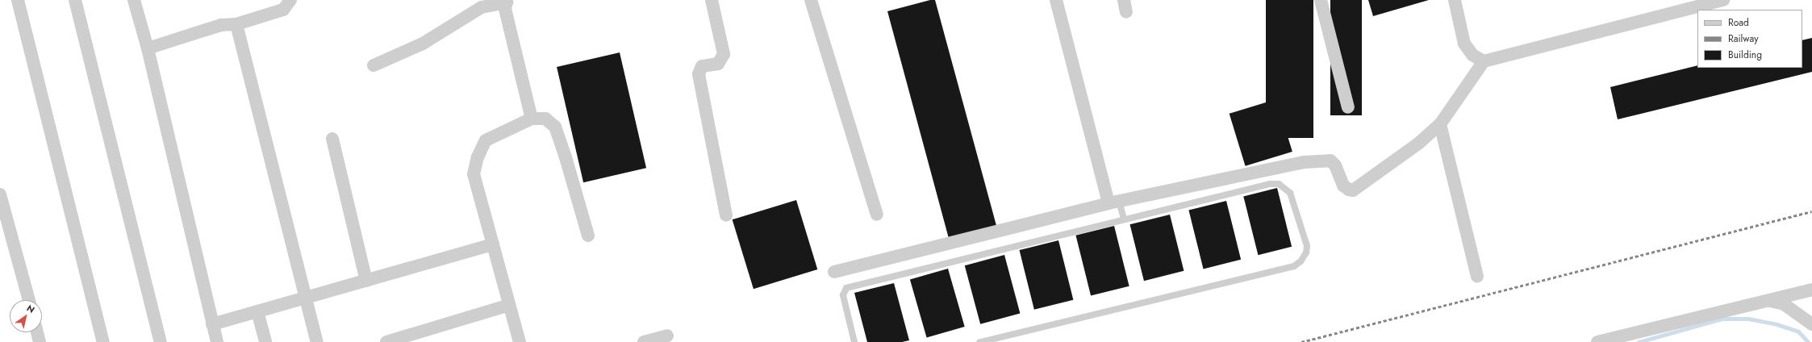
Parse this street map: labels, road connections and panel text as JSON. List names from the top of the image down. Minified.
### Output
{"legend":["Road","Railway","Building"],"north":"top right"}
